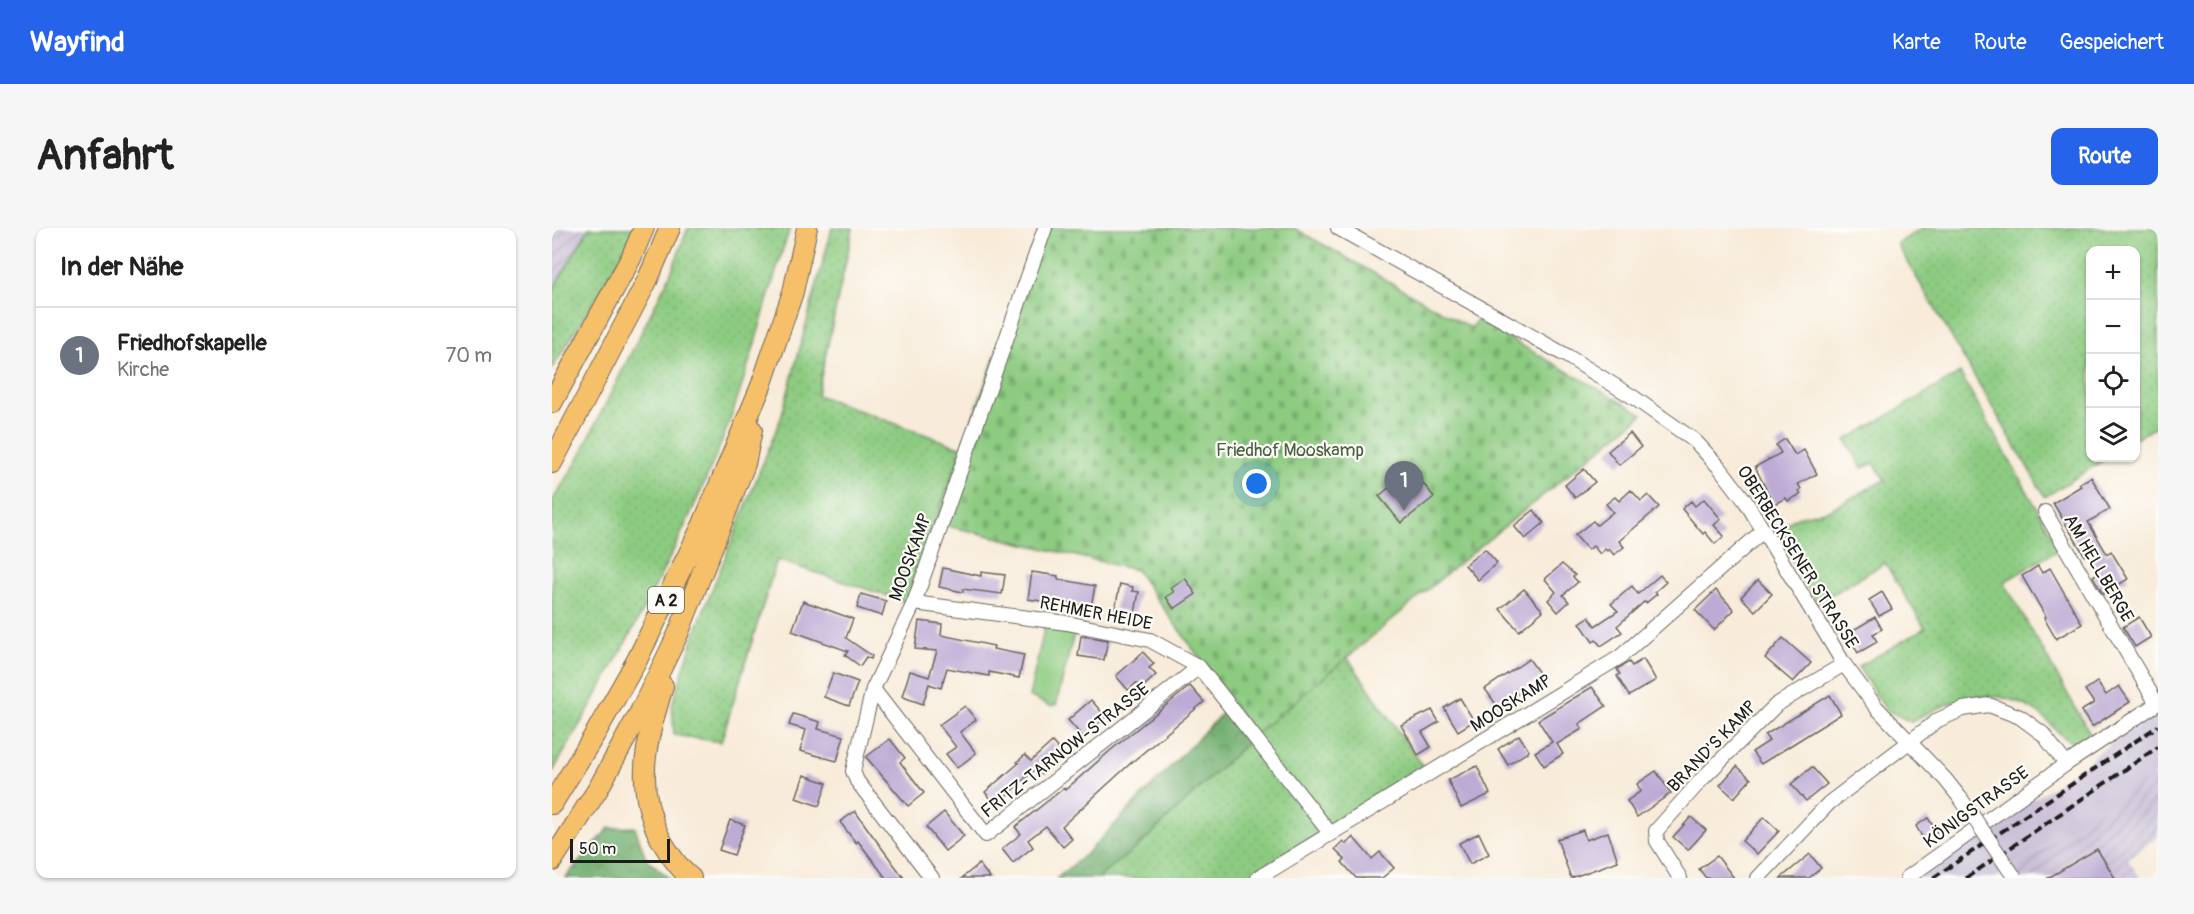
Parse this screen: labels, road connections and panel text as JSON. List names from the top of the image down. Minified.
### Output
{"streets":{"highway":["A 2"],"street":["MOOSKAMP","OBERBECKSENER STRASSE","AM HELLBERGE","REHMER HEIDE","BRAND'S KAMP","FRITZ-TARNOW-STRASSE","KÖNIGSTRASSE"]},"crossings":[["MOOSKAMP","OBERBECKSENER STRASSE"],["MOOSKAMP","REHMER HEIDE"],["MOOSKAMP","FRITZ-TARNOW-STRASSE"],["OBERBECKSENER STRASSE","BRAND'S KAMP"],["AM HELLBERGE","KÖNIGSTRASSE"],["REHMER HEIDE","FRITZ-TARNOW-STRASSE"]],"parks":["Friedhof Mooskamp"],"scale_bar":"50 m","page":{"header":"Wayfind","nav":["Karte","Route","Gespeichert"],"buttons":"Route","title":"Anfahrt","heading":"In der Nähe","map_buttons":["+","−"],"list":[{"mark":"1","name":"Friedhofskapelle","note":"Kirche","value":"70 m"}],"pins":"1","scale":"50 m"}}
